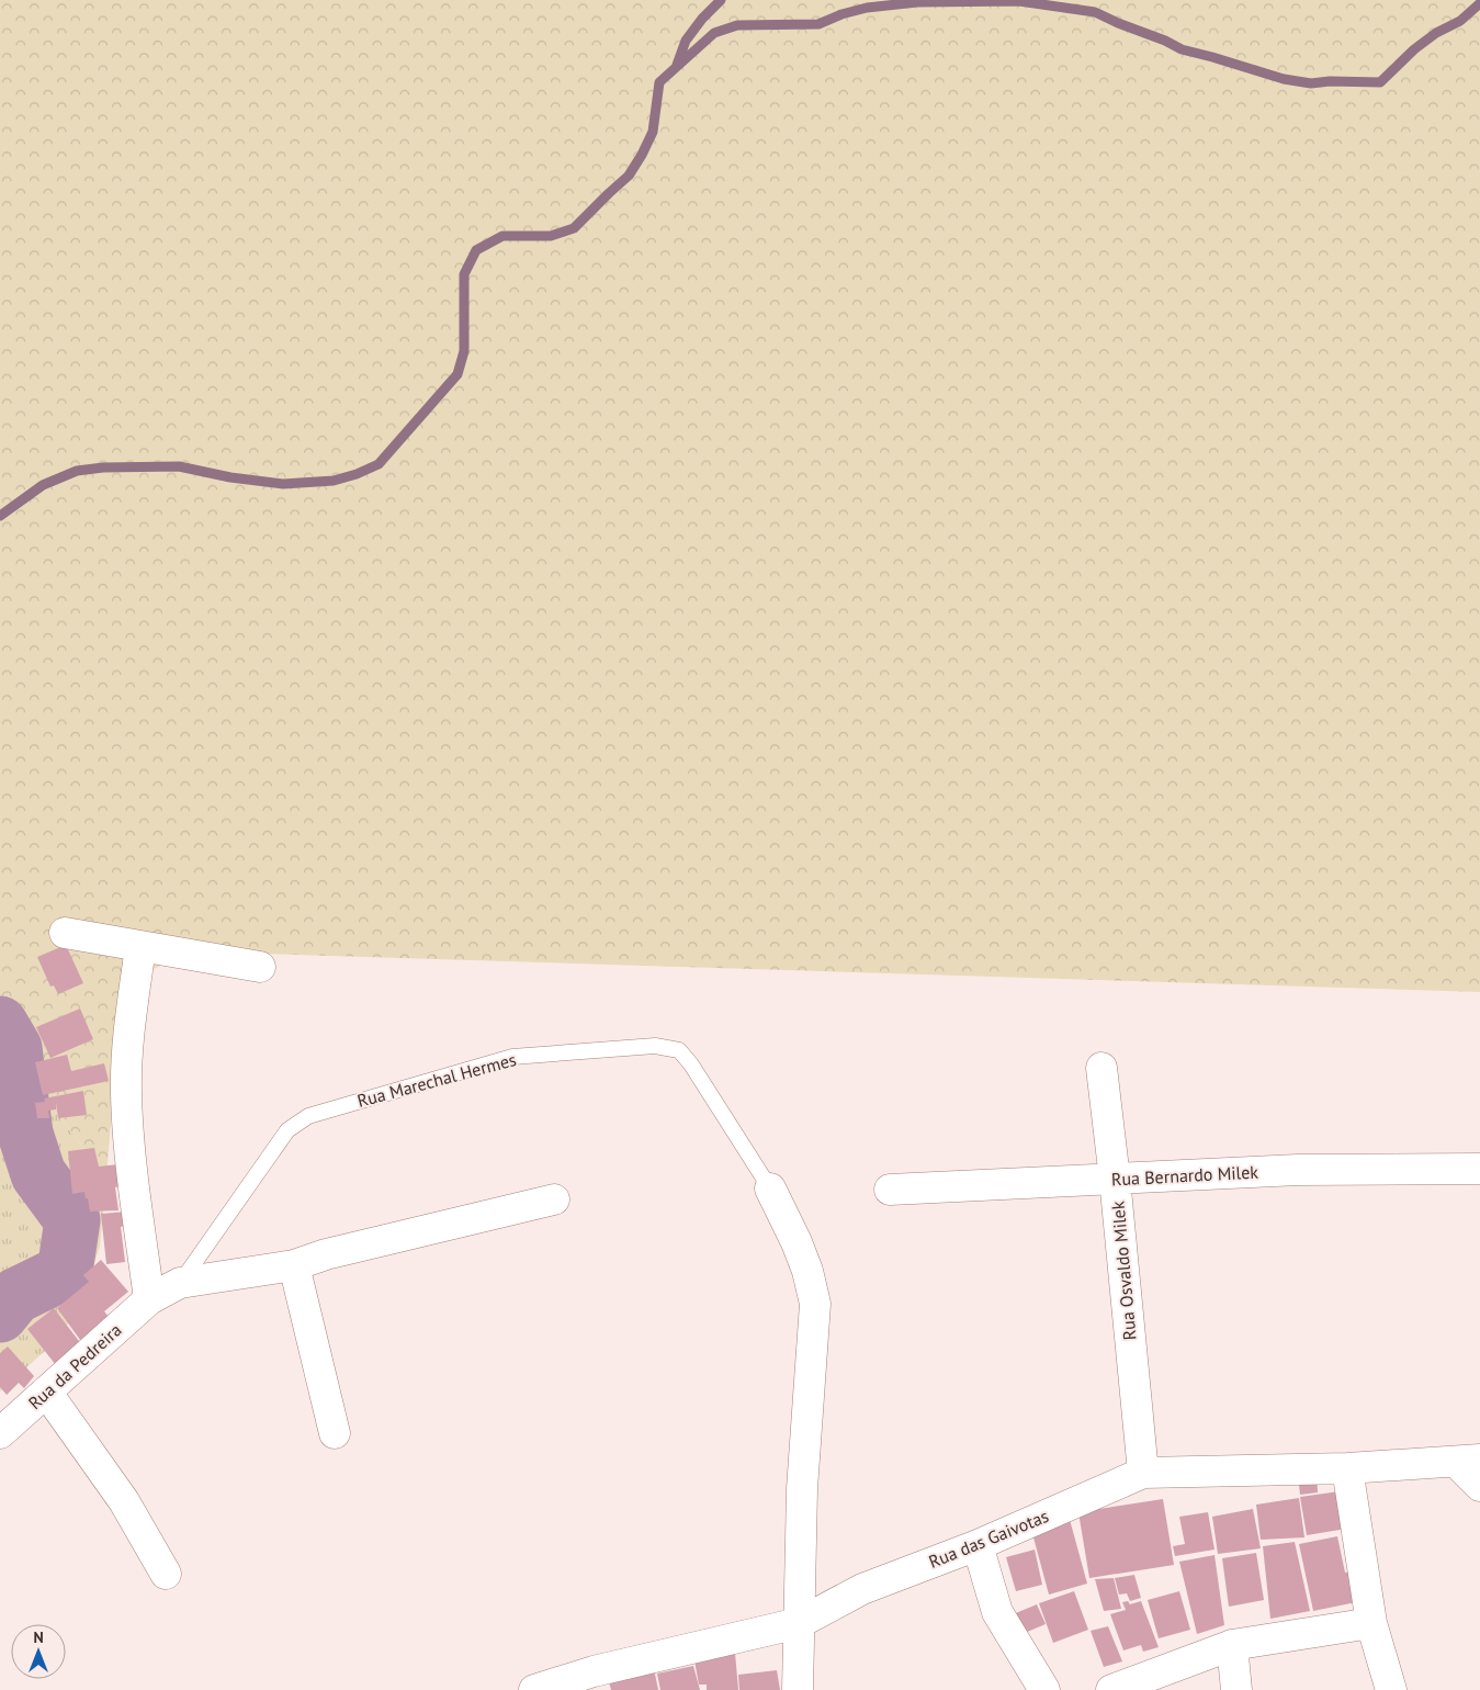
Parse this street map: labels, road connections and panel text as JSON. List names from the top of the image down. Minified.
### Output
{"streets":{"street":["Rua Bernardo Milek","Rua Osvaldo Milek","Rua da Pedreira","Rua das Gaivotas"],"lane":["Rua Marechal Hermes"]},"crossings":[["Rua Marechal Hermes","Rua da Pedreira"],["Rua Bernardo Milek","Rua Osvaldo Milek"],["Rua Osvaldo Milek","Rua das Gaivotas"]],"north":"top"}
